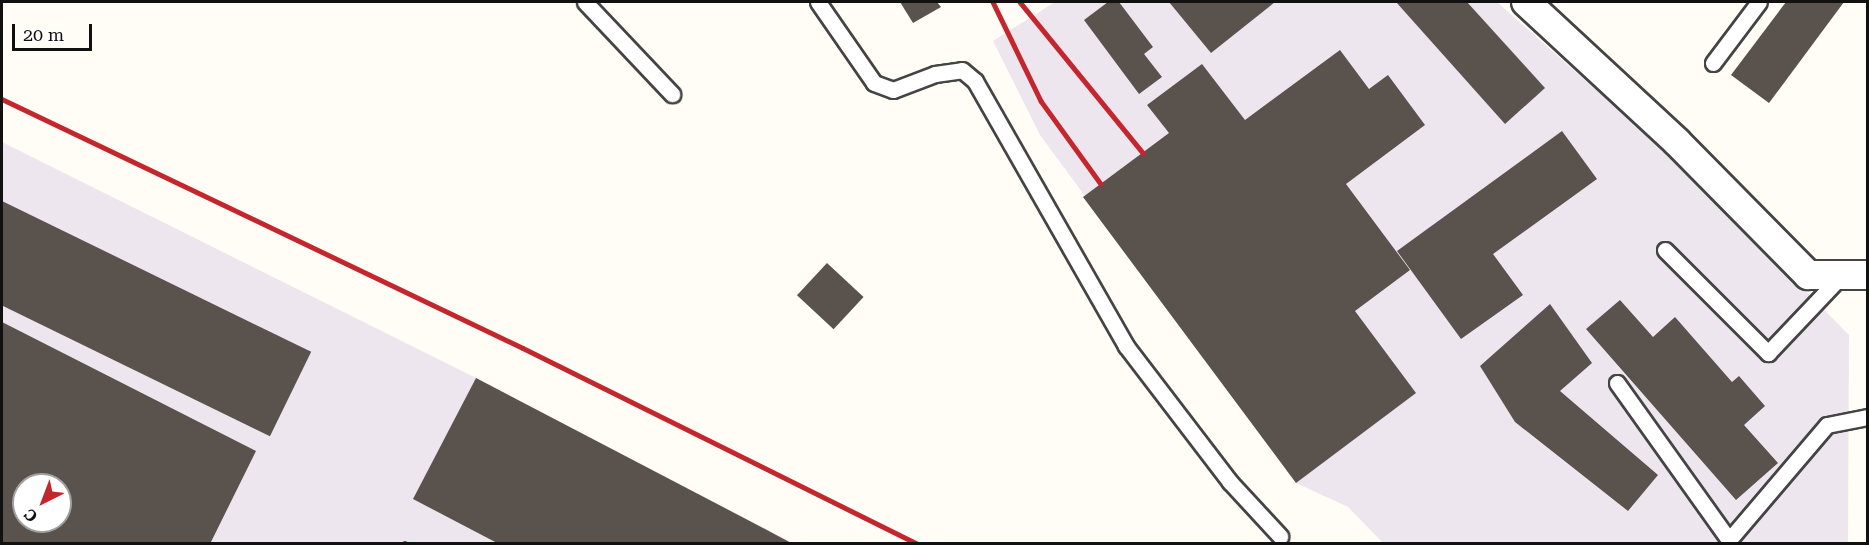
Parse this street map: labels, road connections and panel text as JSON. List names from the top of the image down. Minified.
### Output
{"scale_bar":"20 m","north":"bottom left"}
